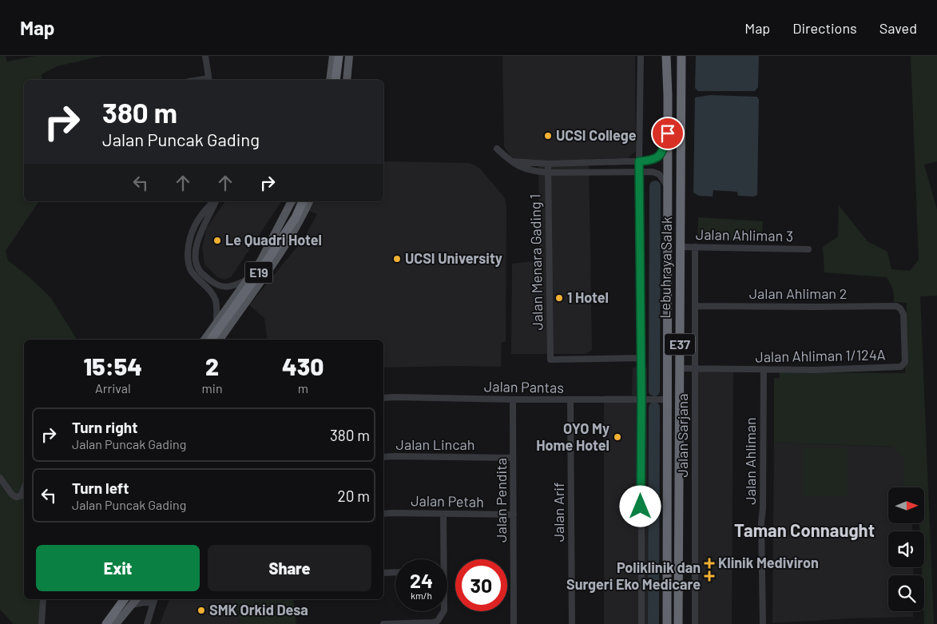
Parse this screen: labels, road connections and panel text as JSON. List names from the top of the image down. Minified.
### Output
{"streets":{"highway":["Lebuhraya Salak","E19","E37"],"street":["Jalan Ahliman 3","Jalan Menara Gading 1","Jalan Ahliman 2","Jalan Ahliman 1/124A","Jalan Pantas","Jalan Sarjana","Jalan Lincah","Jalan Ahliman","Jalan Pendita","Jalan Petah","Jalan Arif"]},"crossings":[["Jalan Ahliman 3","Lebuhraya Salak"],["Jalan Ahliman 3","Jalan Sarjana"],["Lebuhraya Salak","Jalan Ahliman 1/124A"],["Lebuhraya Salak","Jalan Pantas"],["Jalan Ahliman 2","Jalan Ahliman 1/124A"],["Jalan Ahliman 2","Jalan Sarjana"],["Jalan Ahliman 1/124A","Jalan Sarjana"],["Jalan Ahliman 1/124A","Jalan Ahliman"],["Jalan Pantas","Jalan Pendita"],["Jalan Pantas","Jalan Arif"],["Jalan Lincah","Jalan Pendita"],["Jalan Pendita","Jalan Petah"]],"districts":["Taman Connaught"],"places":{"other":["UCSI College","Le Quadri Hotel","UCSI University","1 Hotel","OYO My Home Hotel","SMK Orkid Desa"],"health":["Klinik Mediviron","Poliklinik dan Surgeri Eko Medicare"]},"north":"right","page":{"header":"Map","nav":["Map","Directions","Saved"],"turn":["380 m","Jalan Puncak Gading"],"eta":["15:54","Arrival","2","min","430","m"],"list":[{"name":"Turn right","note":"Jalan Puncak Gading","value":"380 m"},{"name":"Turn left","note":"Jalan Puncak Gading","value":"20 m"}],"buttons":["Exit","Share"],"speed":"24 km/h","limit":"30"}}
